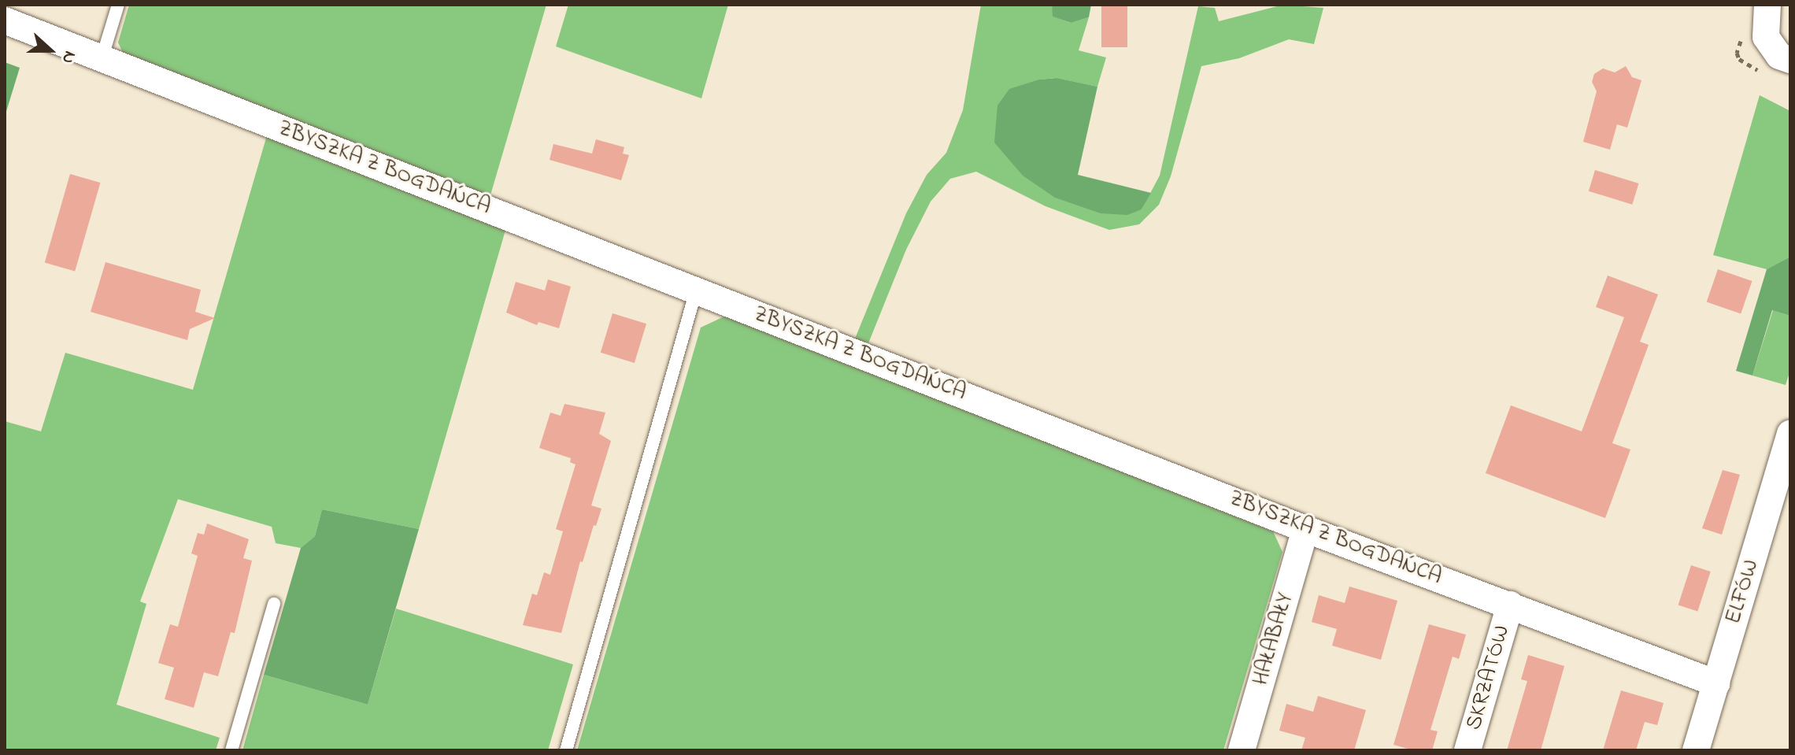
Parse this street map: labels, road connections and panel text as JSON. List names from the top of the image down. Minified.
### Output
{"streets":{"street":["ZBYSZKA Z BOGDAŃCA","ELFÓW","HAŁABAŁY","SKRZATÓW"]},"crossings":[["ZBYSZKA Z BOGDAŃCA","ELFÓW"],["ZBYSZKA Z BOGDAŃCA","HAŁABAŁY"],["ZBYSZKA Z BOGDAŃCA","SKRZATÓW"]],"north":"right"}
